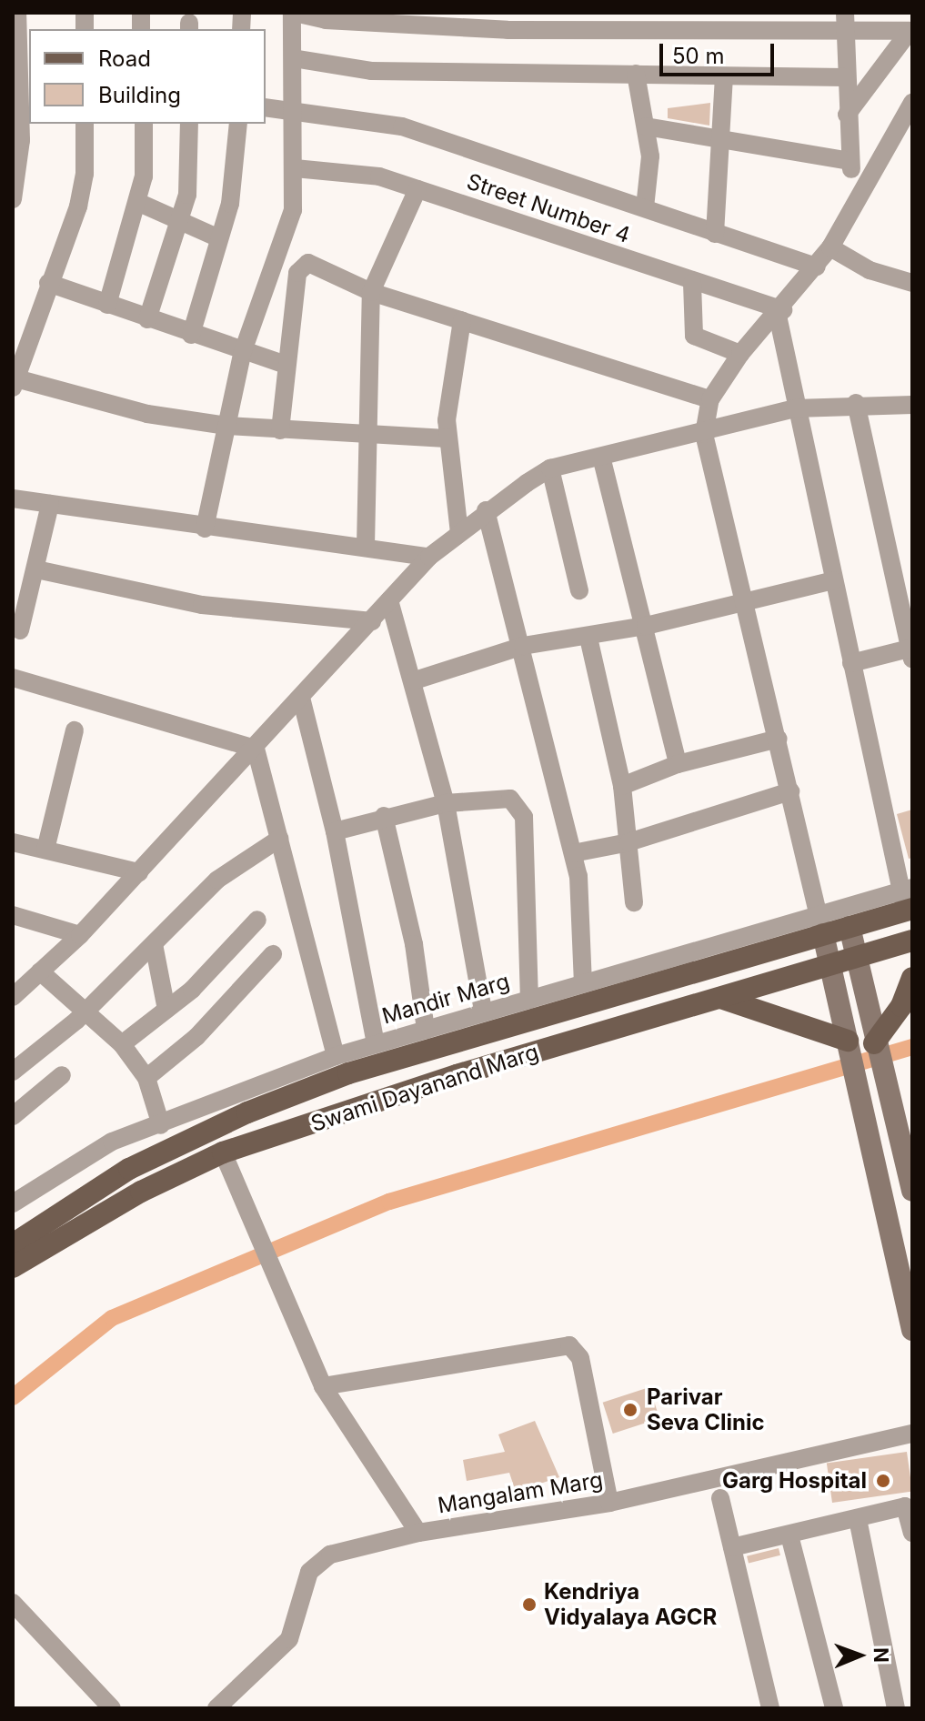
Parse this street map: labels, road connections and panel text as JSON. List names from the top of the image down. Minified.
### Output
{"streets":{"main road":["Swami Dayanand Marg"],"street":["Street Number 4","Mandir Marg","Mangalam Marg"]},"crossings":[["Mandir Marg","Swami Dayanand Marg"]],"places":["Parivar Seva Clinic","Garg Hospital","Kendriya Vidyalaya AGCR"],"legend":["Road","Building"],"scale_bar":"50 m","north":"right"}
